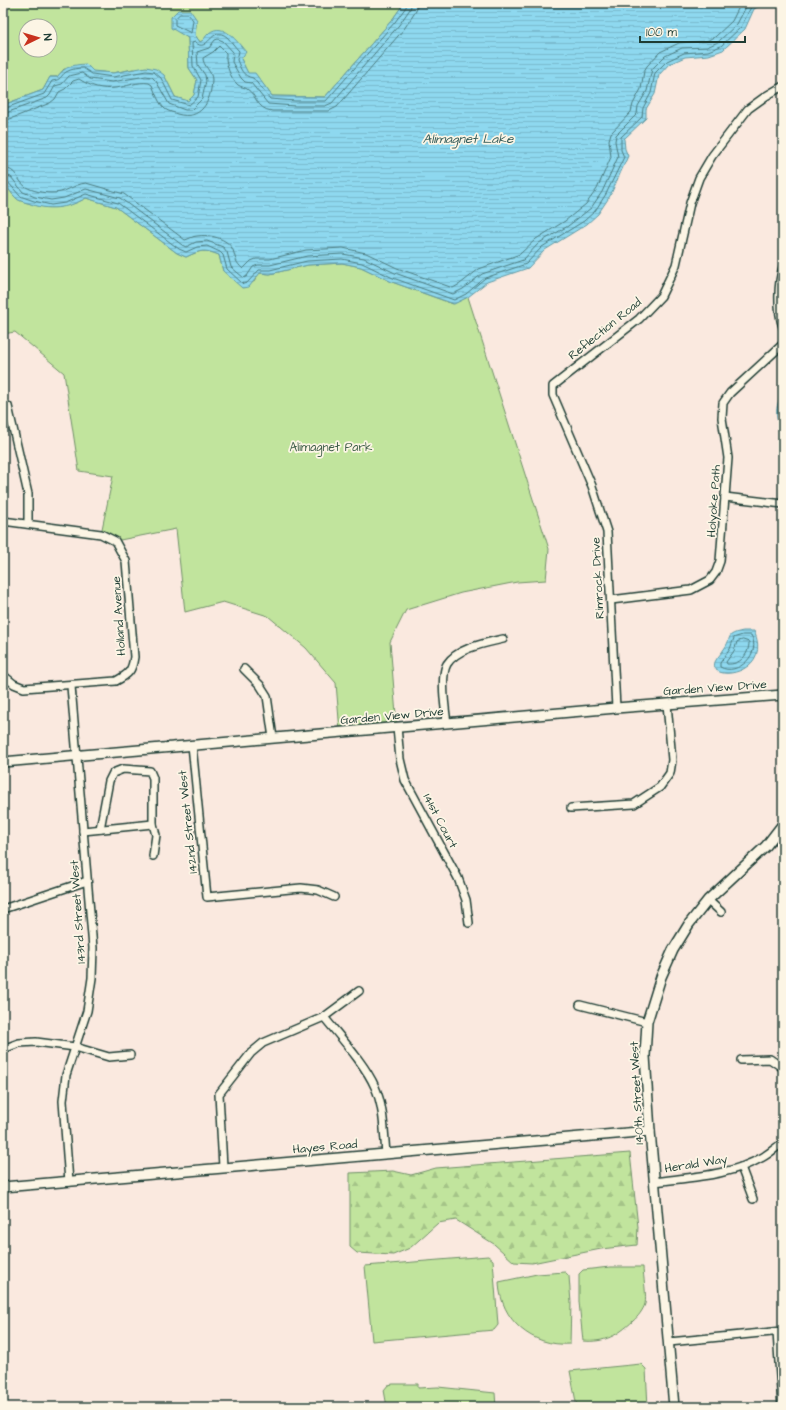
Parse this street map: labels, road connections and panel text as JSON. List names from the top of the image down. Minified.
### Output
{"streets":{"street":["Reflection Road","Holyoke Path","Rimrock Drive","Holland Avenue","Garden View Drive","141st Court","142nd Street West","143rd Street West","140th Street West","Hayes Road","Herald Way"]},"crossings":[["Reflection Road","Rimrock Drive"],["Holyoke Path","Rimrock Drive"],["Rimrock Drive","Garden View Drive"],["Holland Avenue","143rd Street West"],["Garden View Drive","141st Court"],["Garden View Drive","142nd Street West"],["Garden View Drive","143rd Street West"],["143rd Street West","Hayes Road"],["140th Street West","Hayes Road"],["140th Street West","Herald Way"]],"water":["Alimagnet Lake"],"parks":["Alimagnet Park"],"scale_bar":"100 m","north":"right"}
